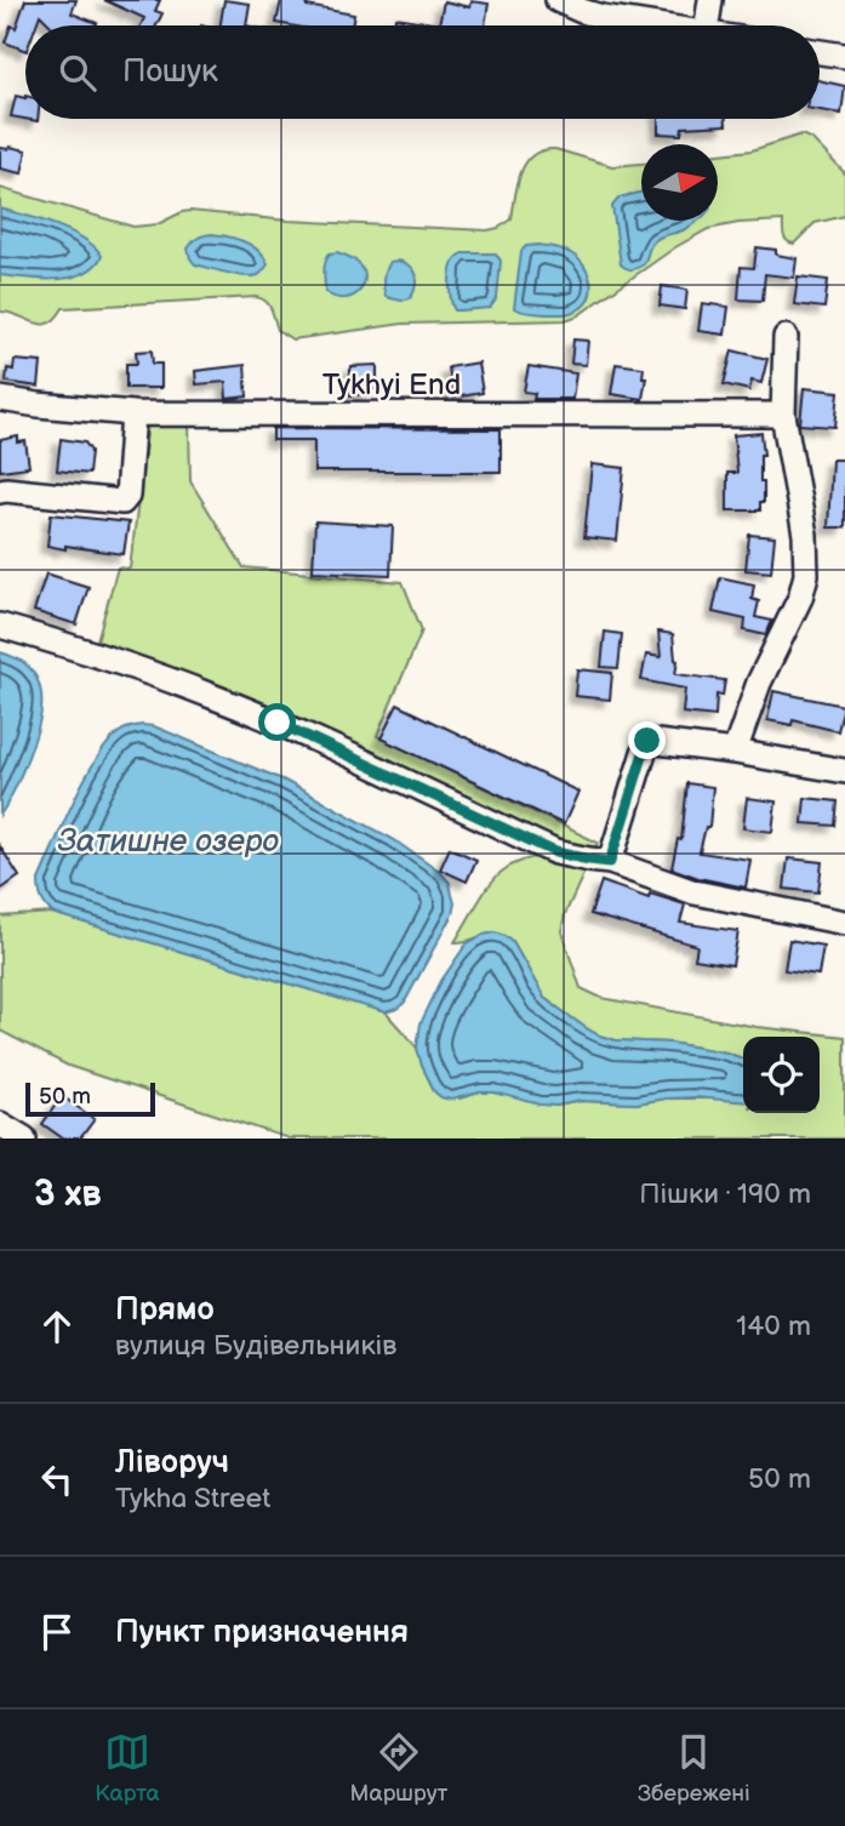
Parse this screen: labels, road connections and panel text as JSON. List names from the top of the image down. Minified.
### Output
{"streets":{"street":["Tykhyi End"]},"water":["Затишне озеро"],"scale_bar":"50 m","north":"right","page":{"search":"Пошук","scale":"50 m","heading":["3 хв","Пішки · 190 m"],"list":[["Прямо","вулиця Будівельників","140 m"],["Ліворуч","Tykha Street","50 m"],"Пункт призначення"],"nav":["Карта","Маршрут","Збережені"]}}
